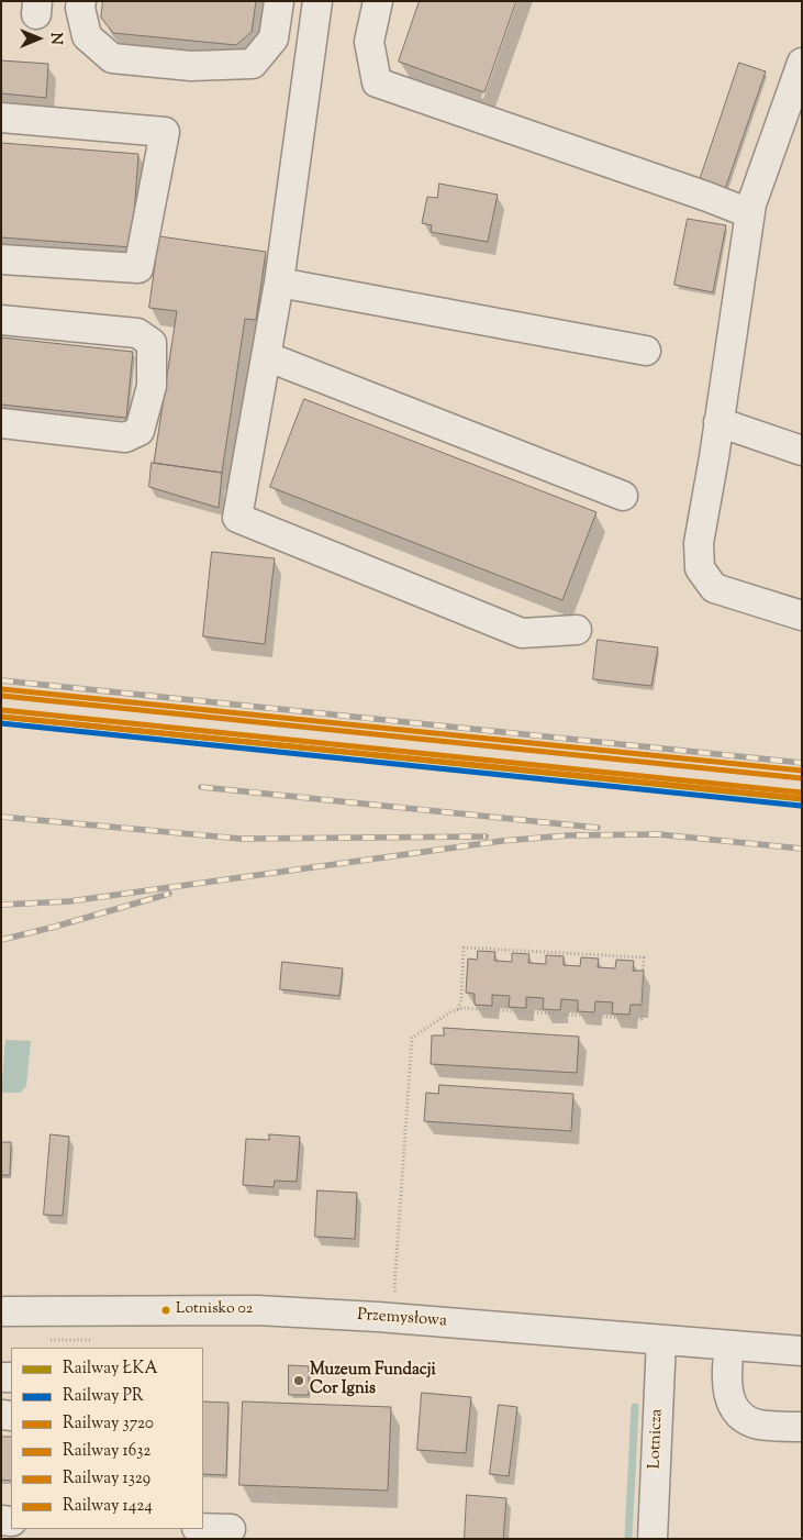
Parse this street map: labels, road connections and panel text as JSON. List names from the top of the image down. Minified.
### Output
{"streets":{"street":["Przemysłowa","Lotnicza"]},"crossings":[["Przemysłowa","Lotnicza"]],"places":["Lotnisko 02","Muzeum Fundacji Cor Ignis"],"lines":["rail line 1424","rail line 1632","rail line 3720","rail line ŁKA","rail line 1329","rail line PR"],"legend":["Railway ŁKA","Railway PR","Railway 3720","Railway 1632","Railway 1329","Railway 1424"],"north":"right"}
